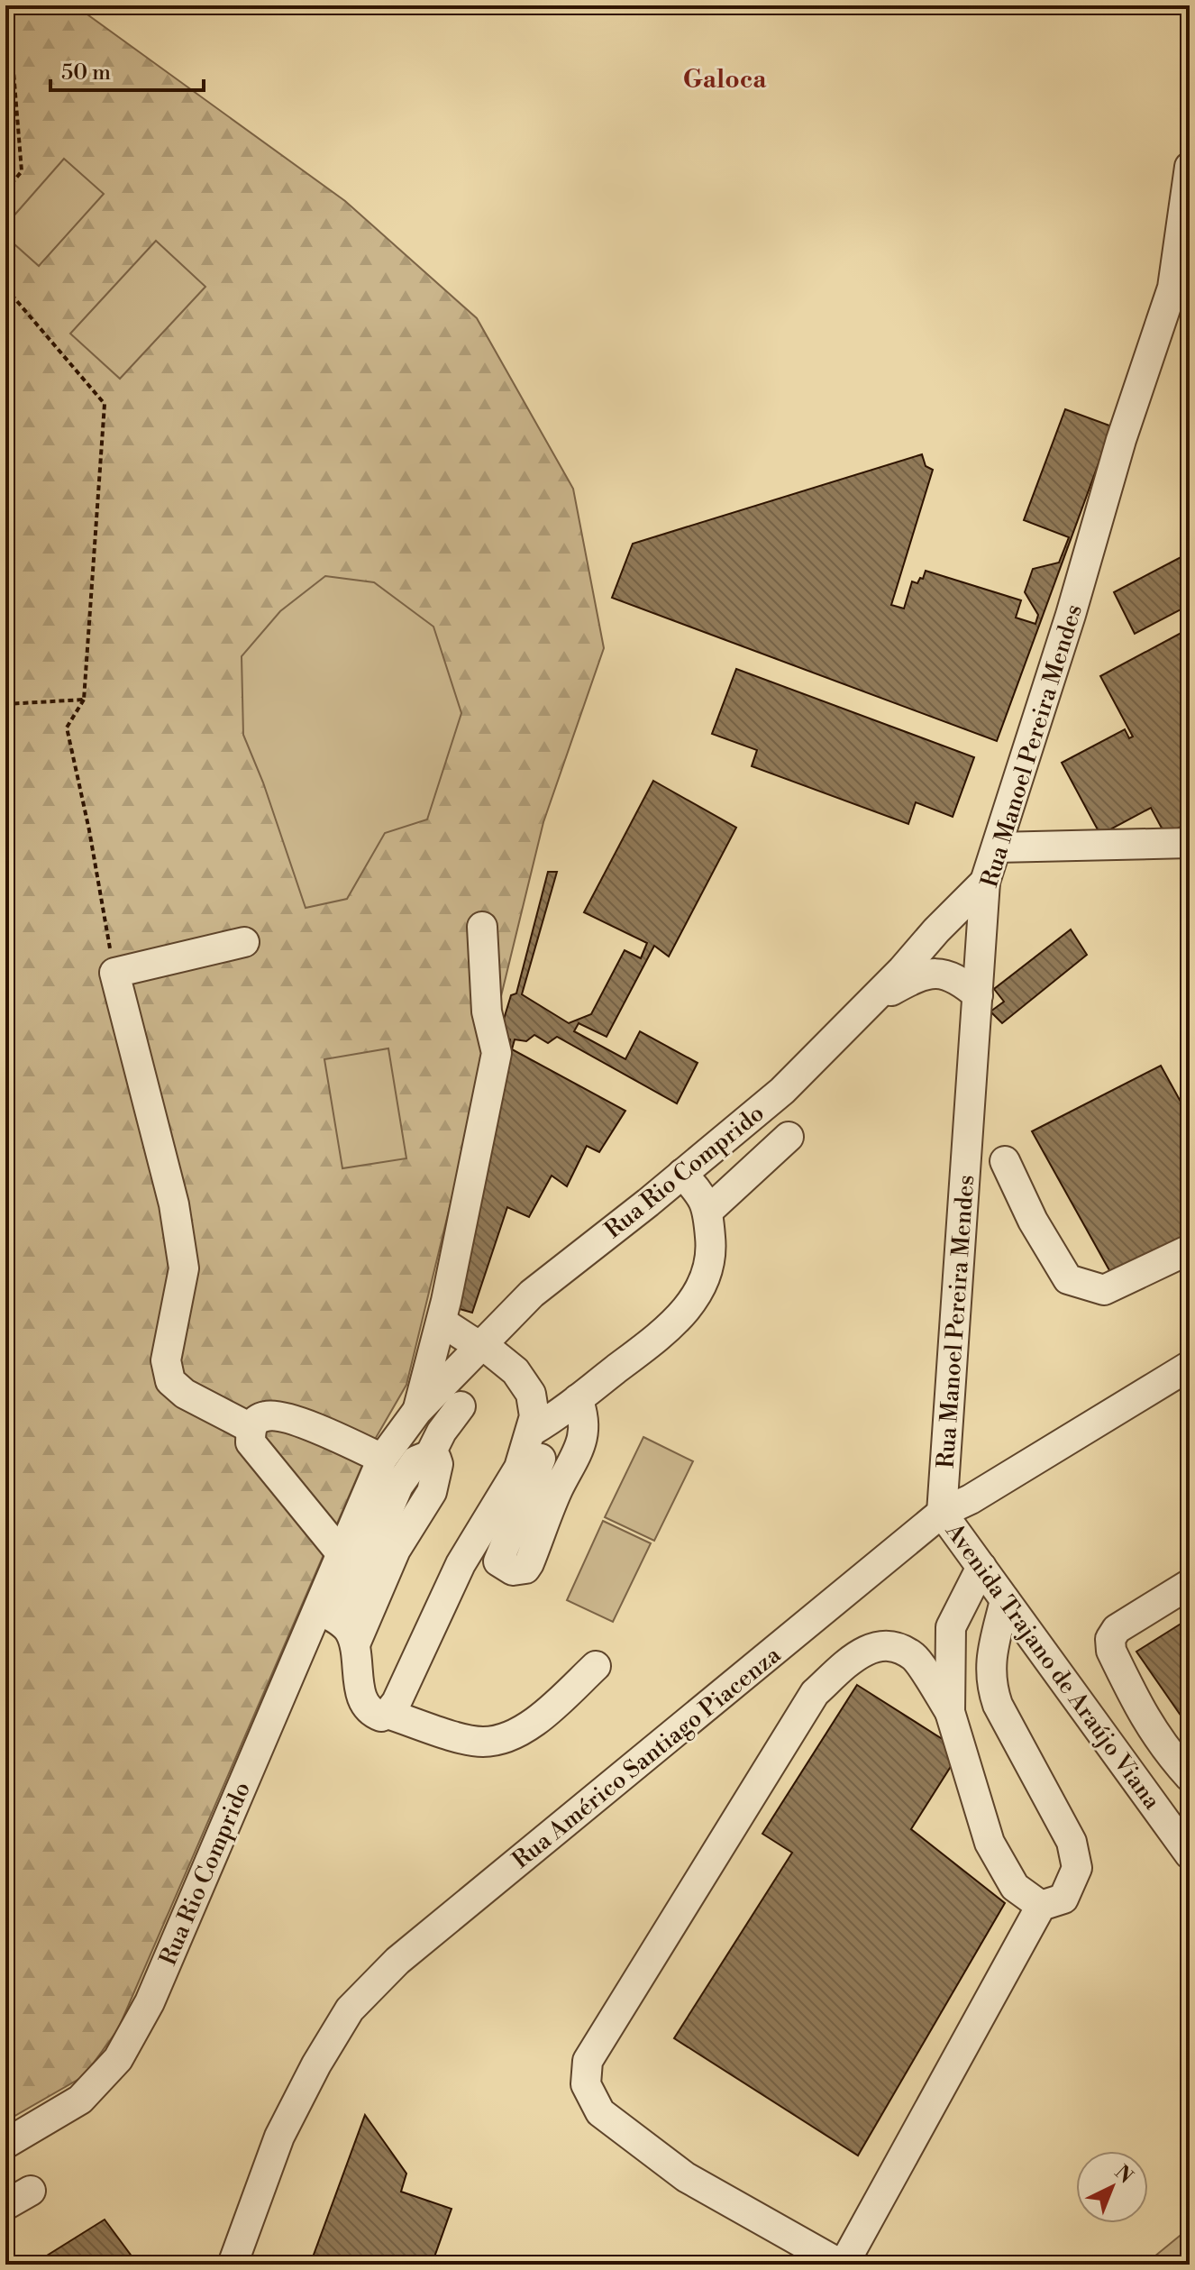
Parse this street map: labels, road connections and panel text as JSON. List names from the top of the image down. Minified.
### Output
{"streets":{"street":["Rua Manoel Pereira Mendes","Rua Rio Comprido","Avenida Trajano de Araújo Viana","Rua Américo Santiago Piacenza"]},"crossings":[["Rua Manoel Pereira Mendes","Rua Rio Comprido"],["Rua Manoel Pereira Mendes","Avenida Trajano de Araújo Viana"],["Rua Manoel Pereira Mendes","Rua Américo Santiago Piacenza"],["Avenida Trajano de Araújo Viana","Rua Américo Santiago Piacenza"]],"districts":["Galoca"],"scale_bar":"50 m","north":"top right"}
